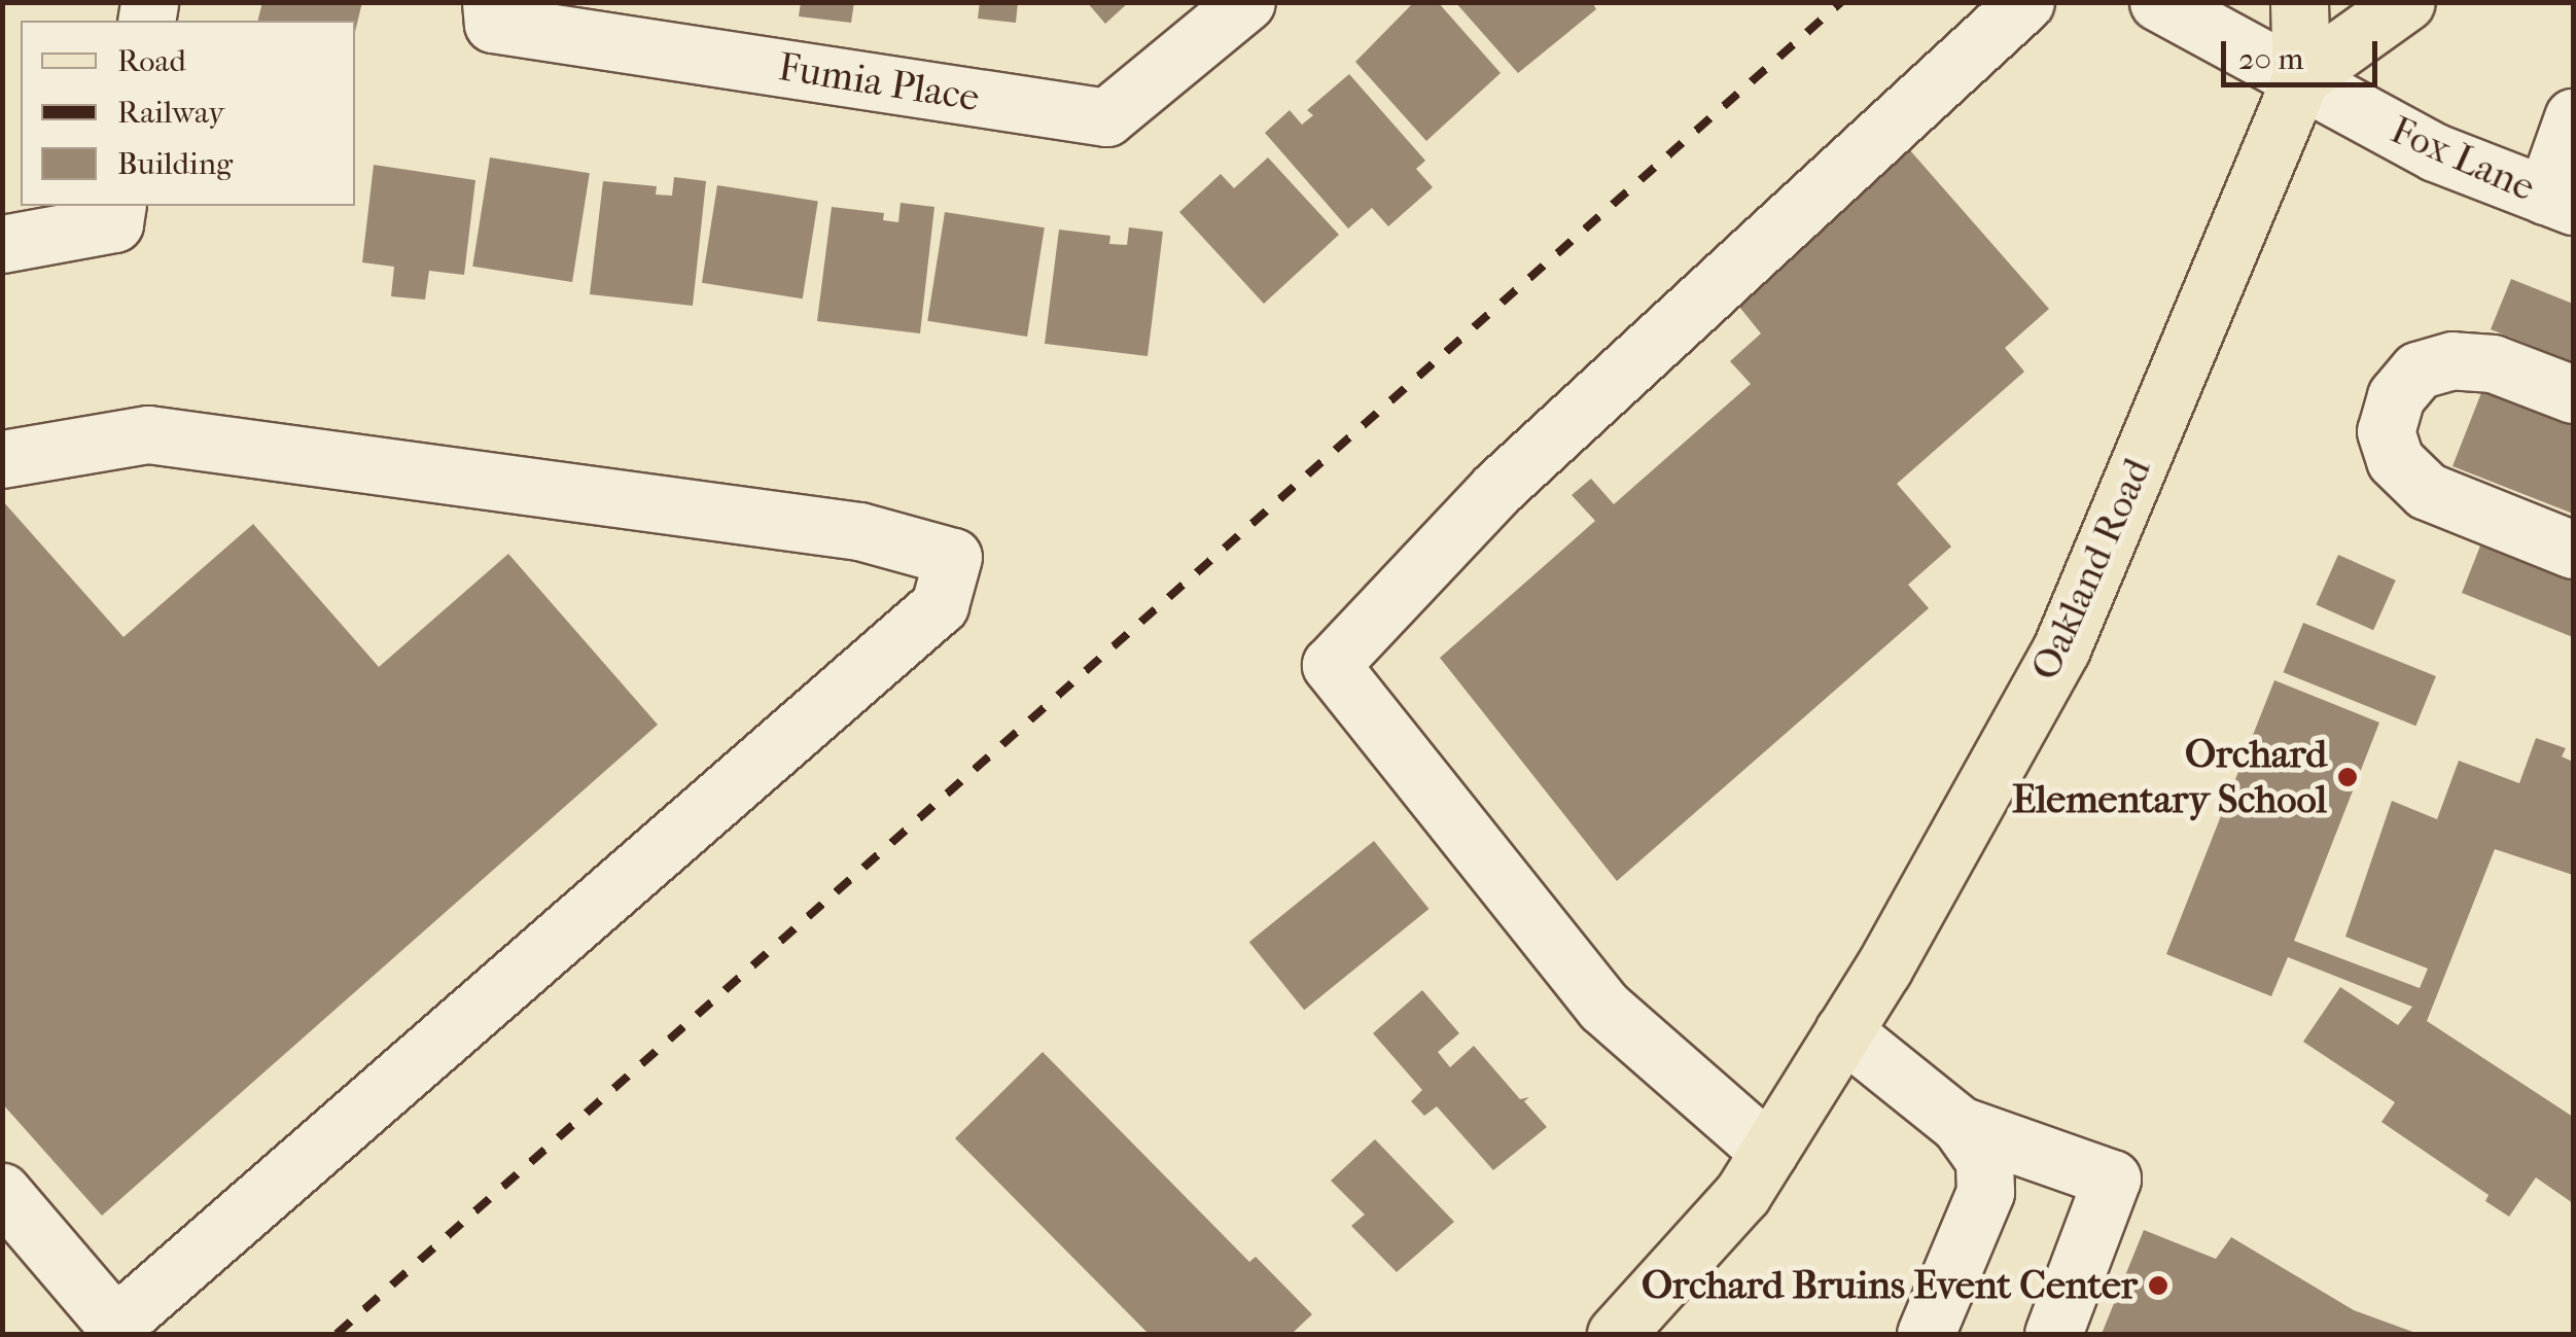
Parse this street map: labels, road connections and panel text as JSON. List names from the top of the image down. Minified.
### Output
{"streets":{"main road":["Oakland Road"],"street":["Fumia Place","Fox Lane"]},"crossings":[["Fox Lane","Oakland Road"]],"places":["Orchard Elementary School","Orchard Bruins Event Center"],"legend":["Road","Railway","Building"],"scale_bar":"20 m"}
